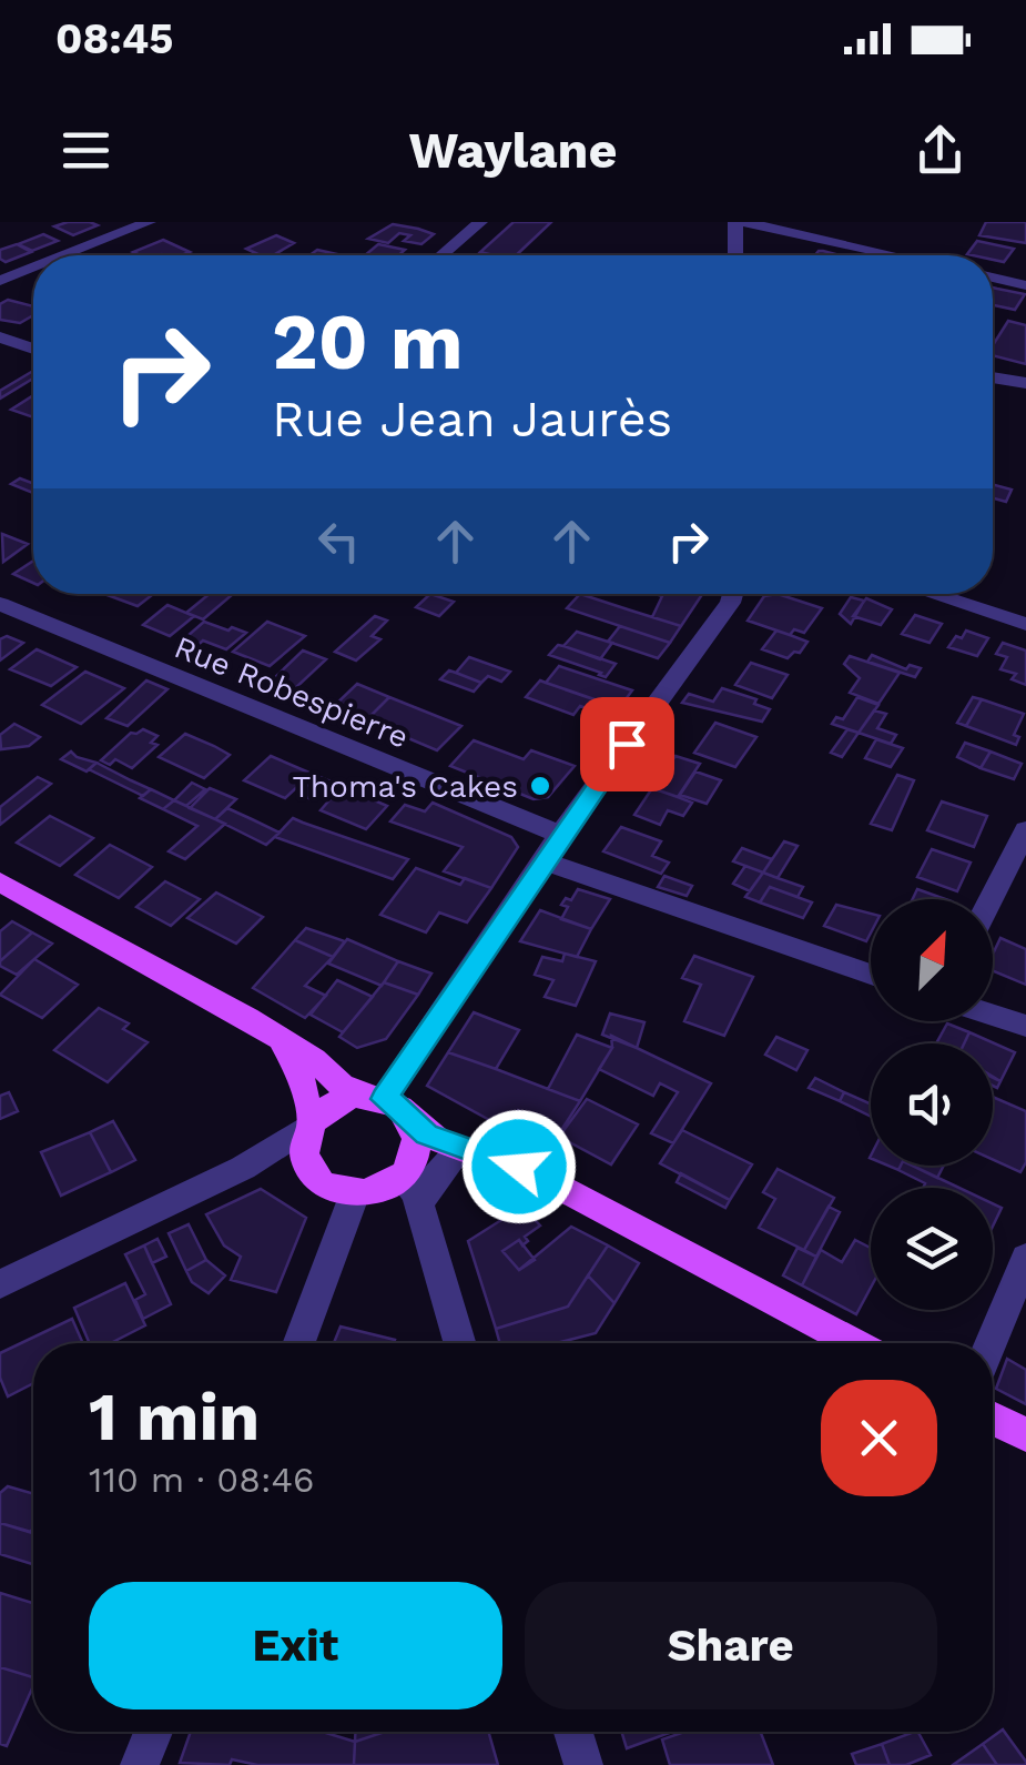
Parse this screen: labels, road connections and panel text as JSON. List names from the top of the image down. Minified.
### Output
{"streets":{"street":["Rue Robespierre"]},"places":["Thoma's Cakes"],"north":"top right","page":{"status":"08:45","header":"Waylane","turn":["20 m","Rue Jean Jaurès"],"heading":["1 min","110 m · 08:46"],"buttons":["Exit","Share"]}}
